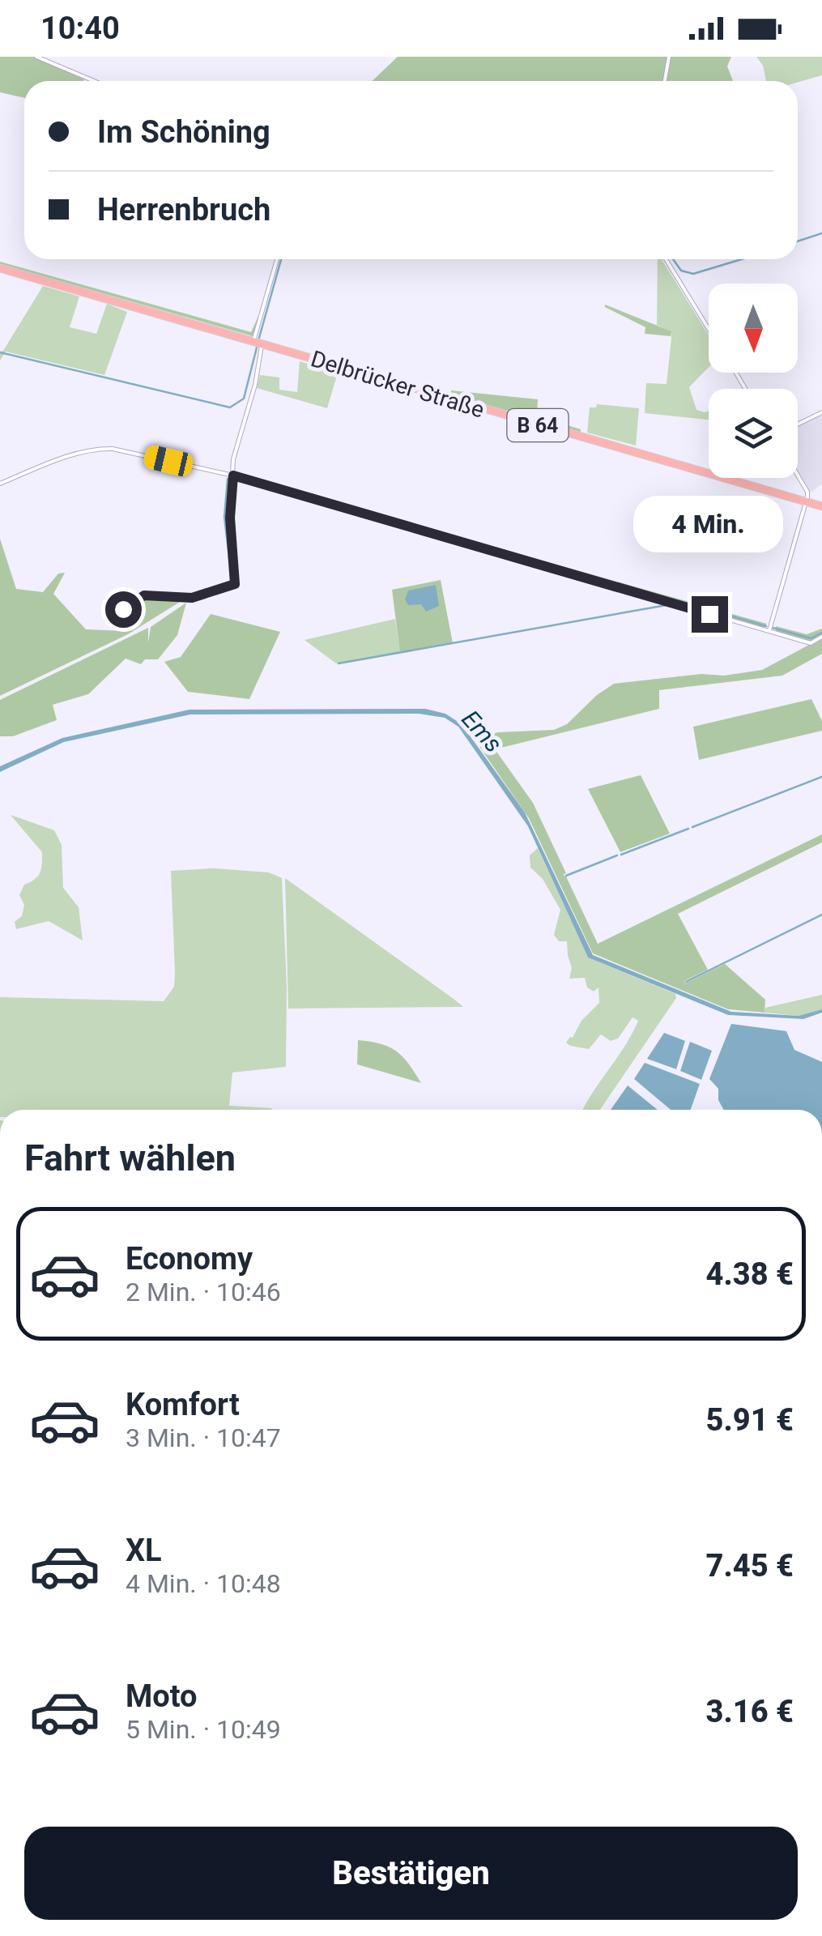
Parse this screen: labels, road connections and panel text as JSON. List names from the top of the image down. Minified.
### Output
{"streets":{"main road":["Delbrücker Straße","B 64"]},"water":["Ems"],"north":"bottom","page":{"status":"10:40","banner":["Im Schöning","Herrenbruch"],"bubble":"4 Min.","heading":"Fahrt wählen","list":[{"name":"Economy","note":"2 Min. · 10:46","value":"4.38 €"},{"name":"Komfort","note":"3 Min. · 10:47","value":"5.91 €"},{"name":"XL","note":"4 Min. · 10:48","value":"7.45 €"},{"name":"Moto","note":"5 Min. · 10:49","value":"3.16 €"}],"buttons":"Bestätigen"}}
